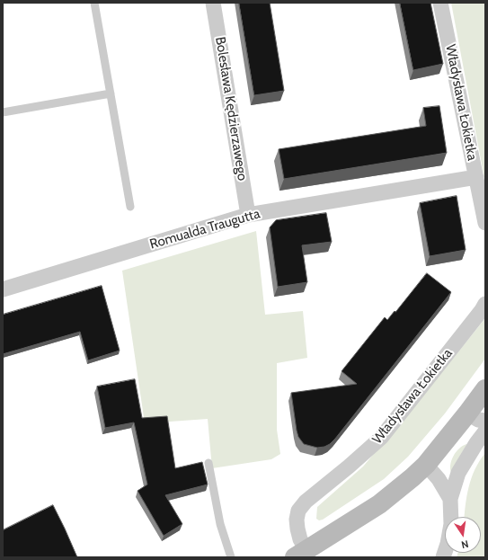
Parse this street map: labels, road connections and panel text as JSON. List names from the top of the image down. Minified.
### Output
{"streets":{"street":["Władysława Łokietka","Bolesława Kędzierzawego","Romualda Traugutta"]},"crossings":[["Władysława Łokietka","Romualda Traugutta"],["Bolesława Kędzierzawego","Romualda Traugutta"]],"north":"bottom"}
